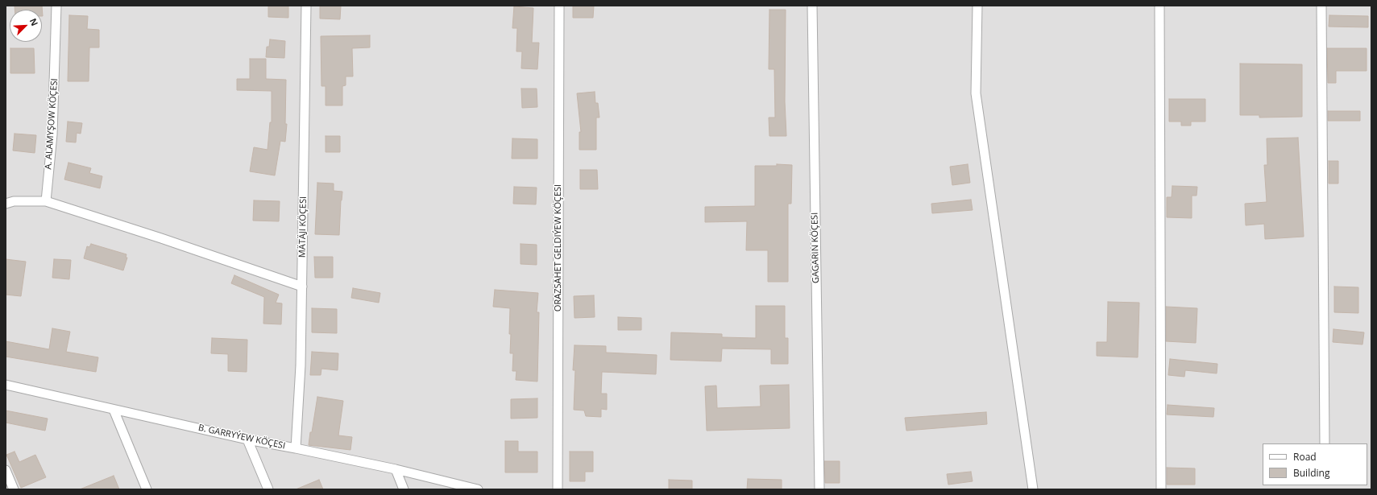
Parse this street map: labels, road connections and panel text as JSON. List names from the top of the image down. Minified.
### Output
{"streets":{"street":["A. ALAMYŞOW KÖÇESI","MÄTÄJI KÖÇESI","ORAZSÄHET GELDIÝEW KÖÇESI","GAGARIN KÖÇESI","B. GARRYÝEW KÖÇESI"]},"crossings":[["MÄTÄJI KÖÇESI","B. GARRYÝEW KÖÇESI"]],"legend":["Road","Building"],"north":"top right"}
